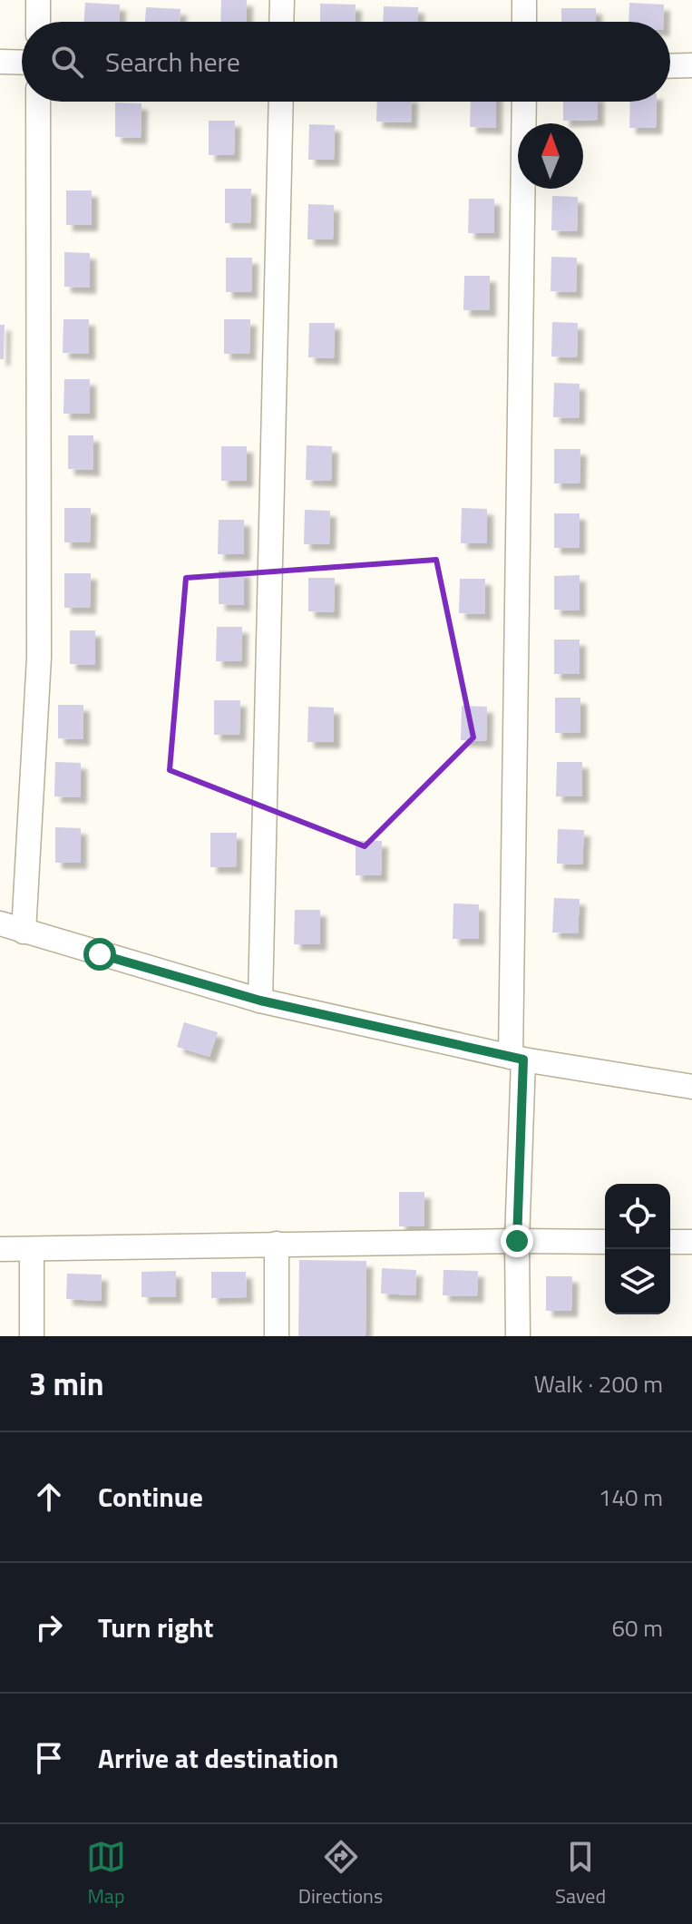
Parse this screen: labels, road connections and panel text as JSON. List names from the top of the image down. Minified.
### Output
{"north":"top","page":{"search":"Search here","heading":["3 min","Walk · 200 m"],"list":[["Continue","140 m"],["Turn right","60 m"],"Arrive at destination"],"nav":["Map","Directions","Saved"]}}
